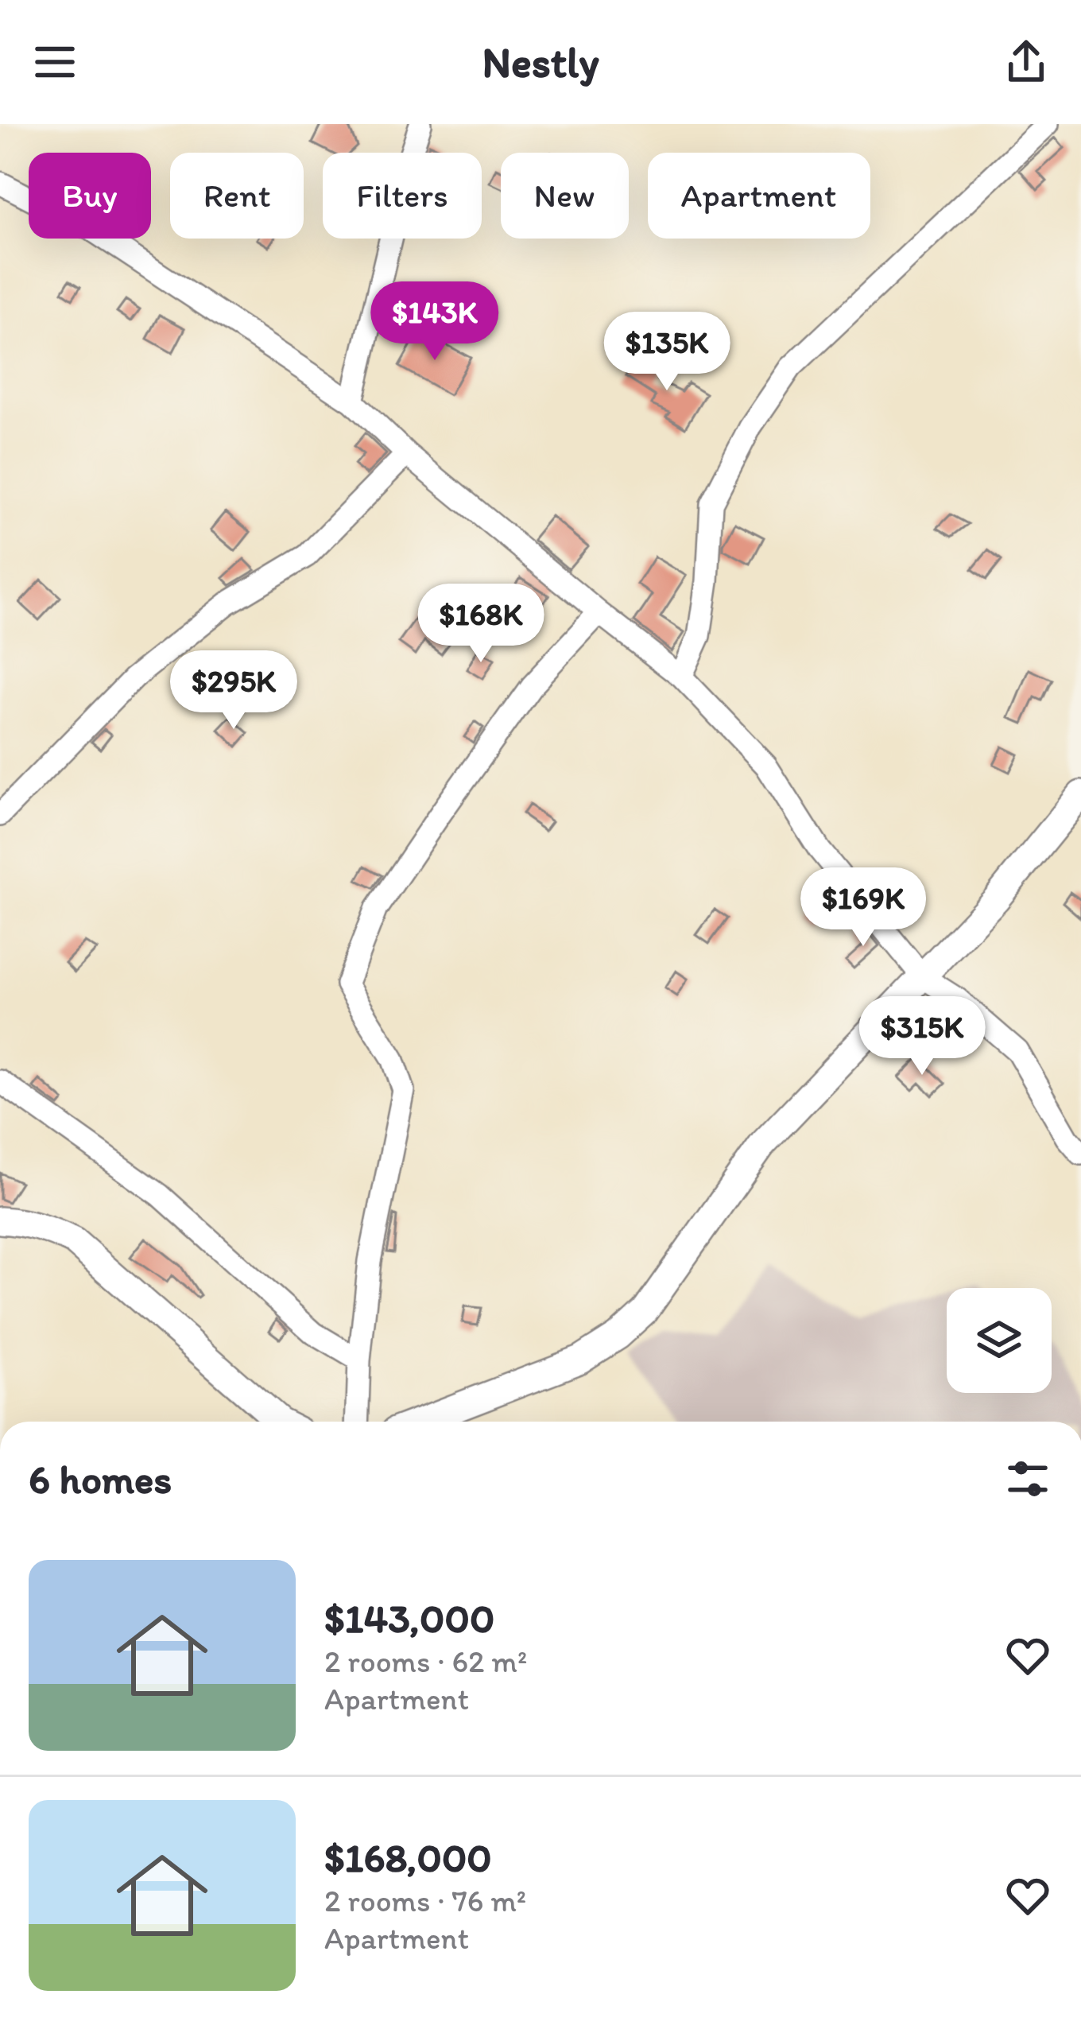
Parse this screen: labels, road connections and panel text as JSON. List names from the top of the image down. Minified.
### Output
{"page":{"header":"Nestly","chip":["Buy","Rent","Filters","New","Apartment"],"price":["$143K","$135K","$168K","$295K","$169K","$315K"],"heading":"6 homes","list":[{"name":"$143,000","note":"2 rooms · 62 m² · Apartment"},{"name":"$168,000","note":"2 rooms · 76 m² · Apartment"}]}}
